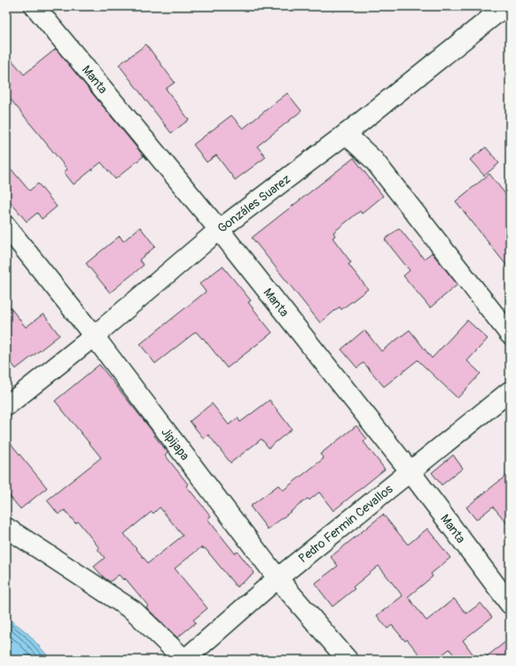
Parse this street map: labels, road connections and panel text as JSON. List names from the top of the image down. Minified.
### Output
{"streets":{"street":["Manta","Gonzáles Suarez","Jipijapa","Pedro Fermin Cevallos"]},"crossings":[["Manta","Gonzáles Suarez"],["Manta","Pedro Fermin Cevallos"],["Gonzáles Suarez","Jipijapa"],["Jipijapa","Pedro Fermin Cevallos"]]}
